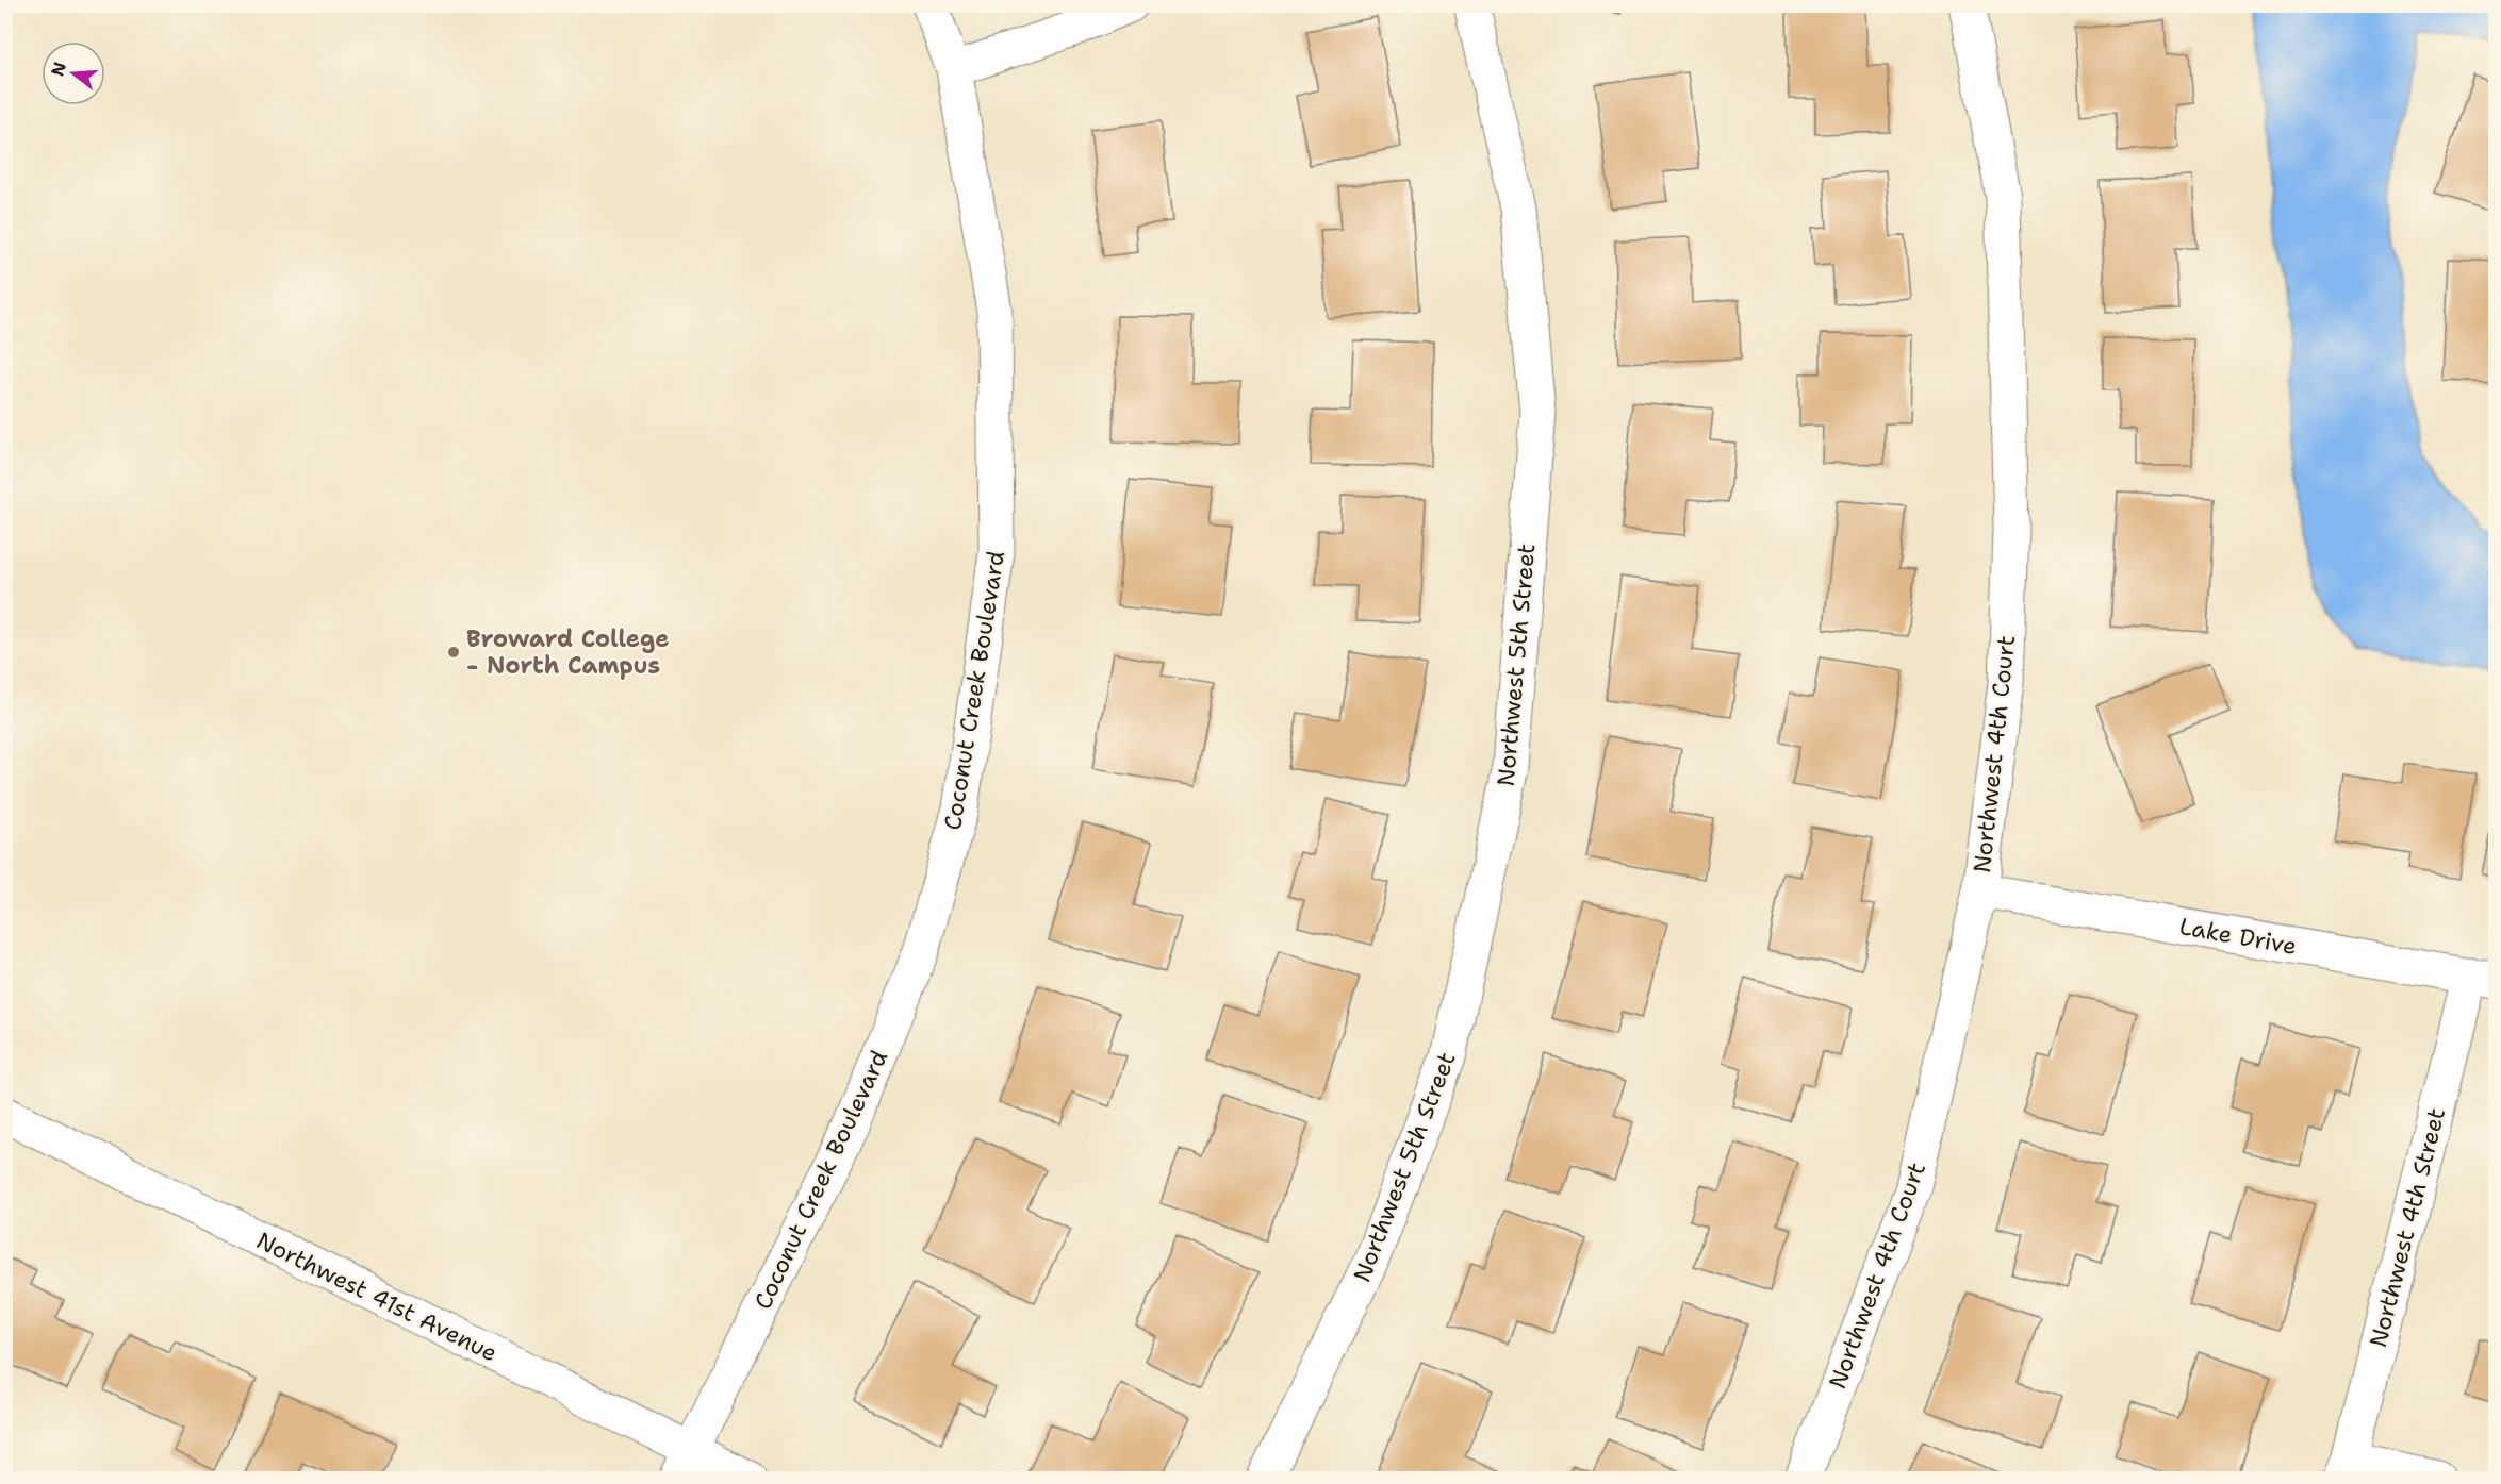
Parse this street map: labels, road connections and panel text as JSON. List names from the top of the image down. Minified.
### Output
{"streets":{"street":["Northwest 5th Street","Coconut Creek Boulevard","Northwest 4th Court","Lake Drive","Northwest 4th Street","Northwest 41st Avenue"]},"crossings":[["Coconut Creek Boulevard","Northwest 41st Avenue"],["Northwest 4th Court","Lake Drive"],["Lake Drive","Northwest 4th Street"]],"places":["Broward College - North Campus"],"north":"left"}
